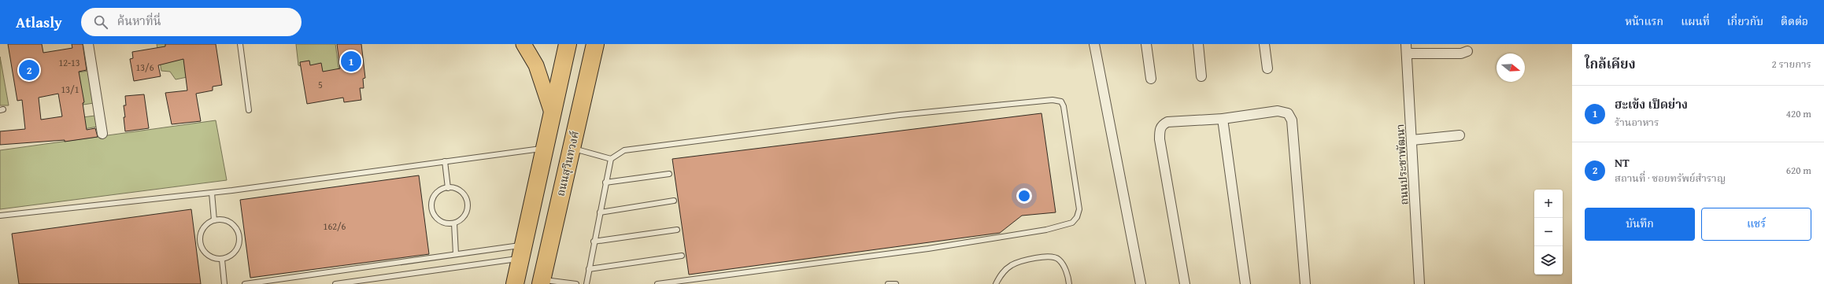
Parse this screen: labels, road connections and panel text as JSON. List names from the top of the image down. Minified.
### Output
{"streets":{"highway":["ถนนสุวินทวงศ์"],"street":["ถนนประชาพัฒนา"]},"house_numbers":["12-13","13/6","5","13/1","162/6"],"north":"right","page":{"header":"Atlasly","search":"ค้นหาที่นี่","nav":["หน้าแรก","แผนที่","เกี่ยวกับ","ติดต่อ"],"heading":["ใกล้เคียง","2 รายการ"],"pins":["1","2"],"list":[{"mark":"1","name":"ฮะเข้ง เป็ดย่าง","note":"ร้านอาหาร","value":"420 m"},{"mark":"2","name":"NT","note":"สถานที่ · ซอยทรัพย์สำราญ","value":"620 m"}],"map_buttons":["+","−"],"buttons":["บันทึก","แชร์"]}}
